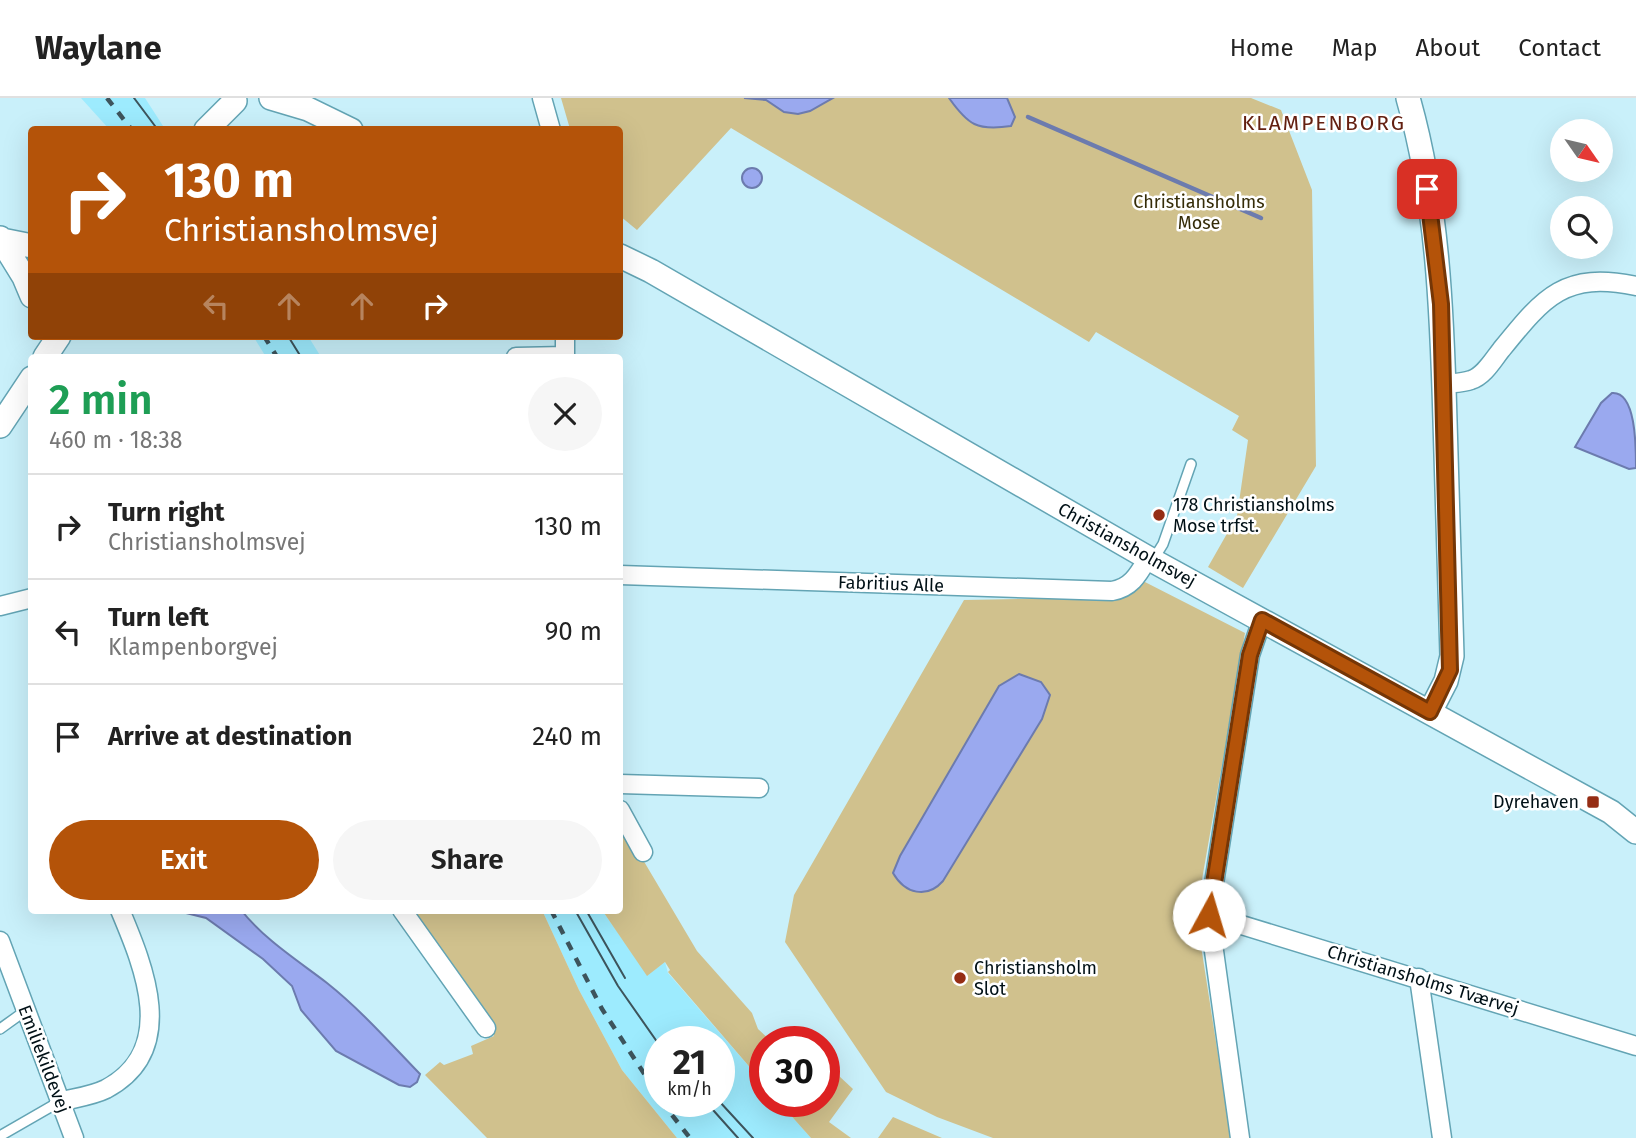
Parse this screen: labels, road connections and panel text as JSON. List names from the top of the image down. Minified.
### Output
{"streets":{"street":["Christiansholmsvej","Fabritius Alle","Christiansholms Tværvej","Emiliekildevej"]},"crossings":[["Christiansholmsvej","Fabritius Alle"]],"districts":["KLAMPENBORG"],"parks":["Christiansholms Mose"],"places":{"other":["178 Christiansholms Mose trfst.","Christiansholm Slot"],"transit":["Dyrehaven"]},"north":"bottom right","page":{"header":"Waylane","nav":["Home","Map","About","Contact"],"turn":["130 m","Christiansholmsvej"],"heading":["2 min","460 m · 18:38"],"list":[{"name":"Turn right","note":"Christiansholmsvej","value":"130 m"},{"name":"Turn left","note":"Klampenborgvej","value":"90 m"},{"name":"Arrive at destination","value":"240 m"}],"buttons":["Exit","Share"],"speed":"21 km/h","limit":"30"}}
